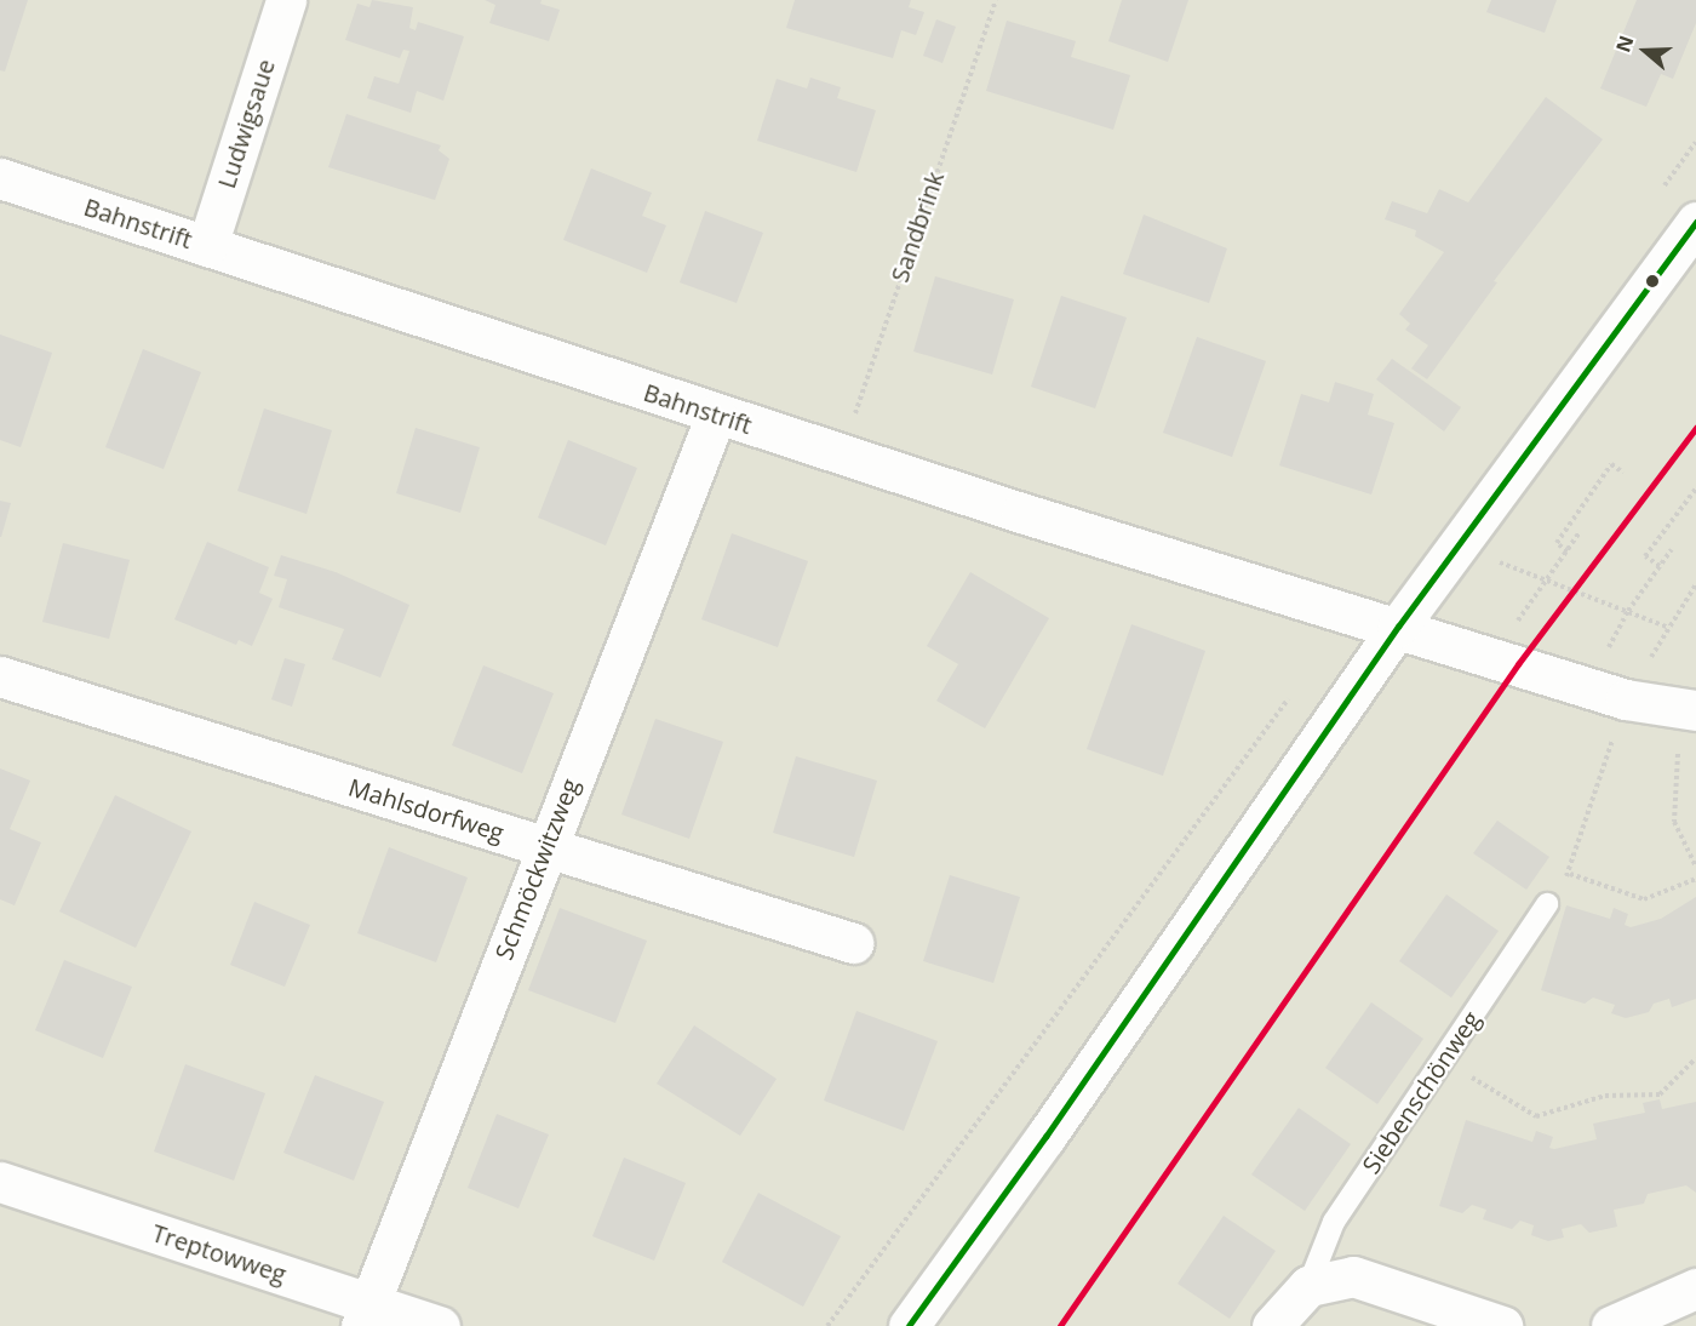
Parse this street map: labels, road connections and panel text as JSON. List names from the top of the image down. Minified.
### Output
{"streets":{"street":["Ludwigsaue","Bahnstrift","Mahlsdorfweg","Schmöckwitzweg","Siebenschönweg","Treptowweg"],"path":["Sandbrink"]},"crossings":[["Ludwigsaue","Bahnstrift"],["Bahnstrift","Sandbrink"],["Bahnstrift","Schmöckwitzweg"],["Mahlsdorfweg","Schmöckwitzweg"],["Schmöckwitzweg","Treptowweg"]],"north":"left"}
